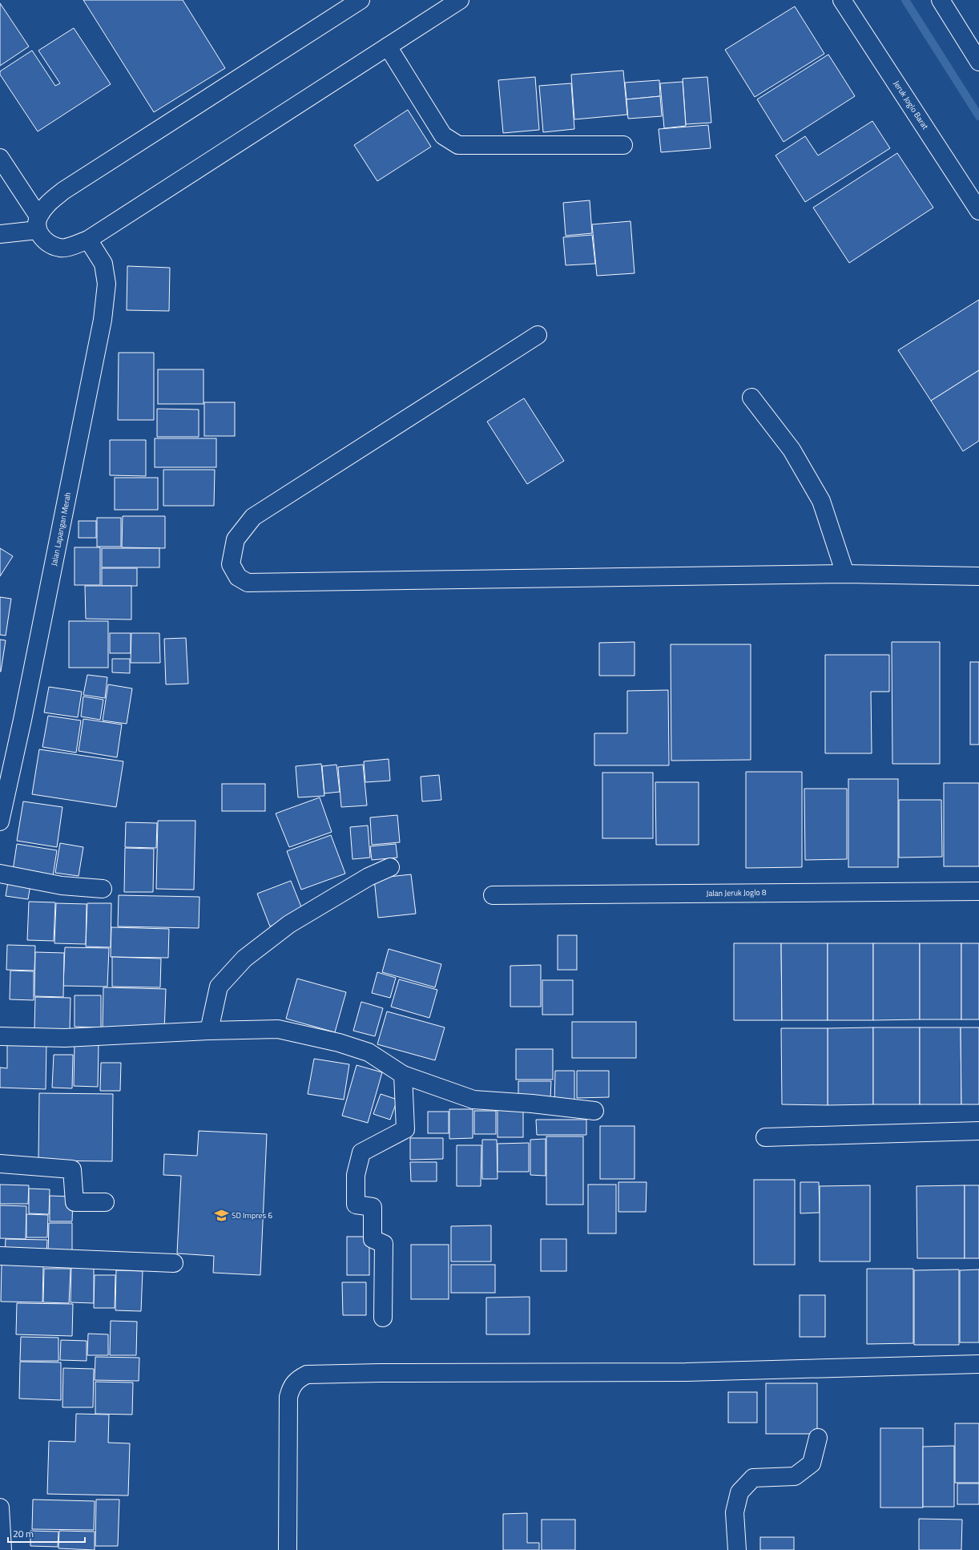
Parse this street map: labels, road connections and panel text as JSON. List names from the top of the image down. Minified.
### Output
{"streets":{"street":["Jeruk Joglo Barat","Jalan Lapangan Merah","Jalan Jeruk Joglo 8"]},"places":{"school or university":["SD Impres 6"]},"scale_bar":"20 m"}
